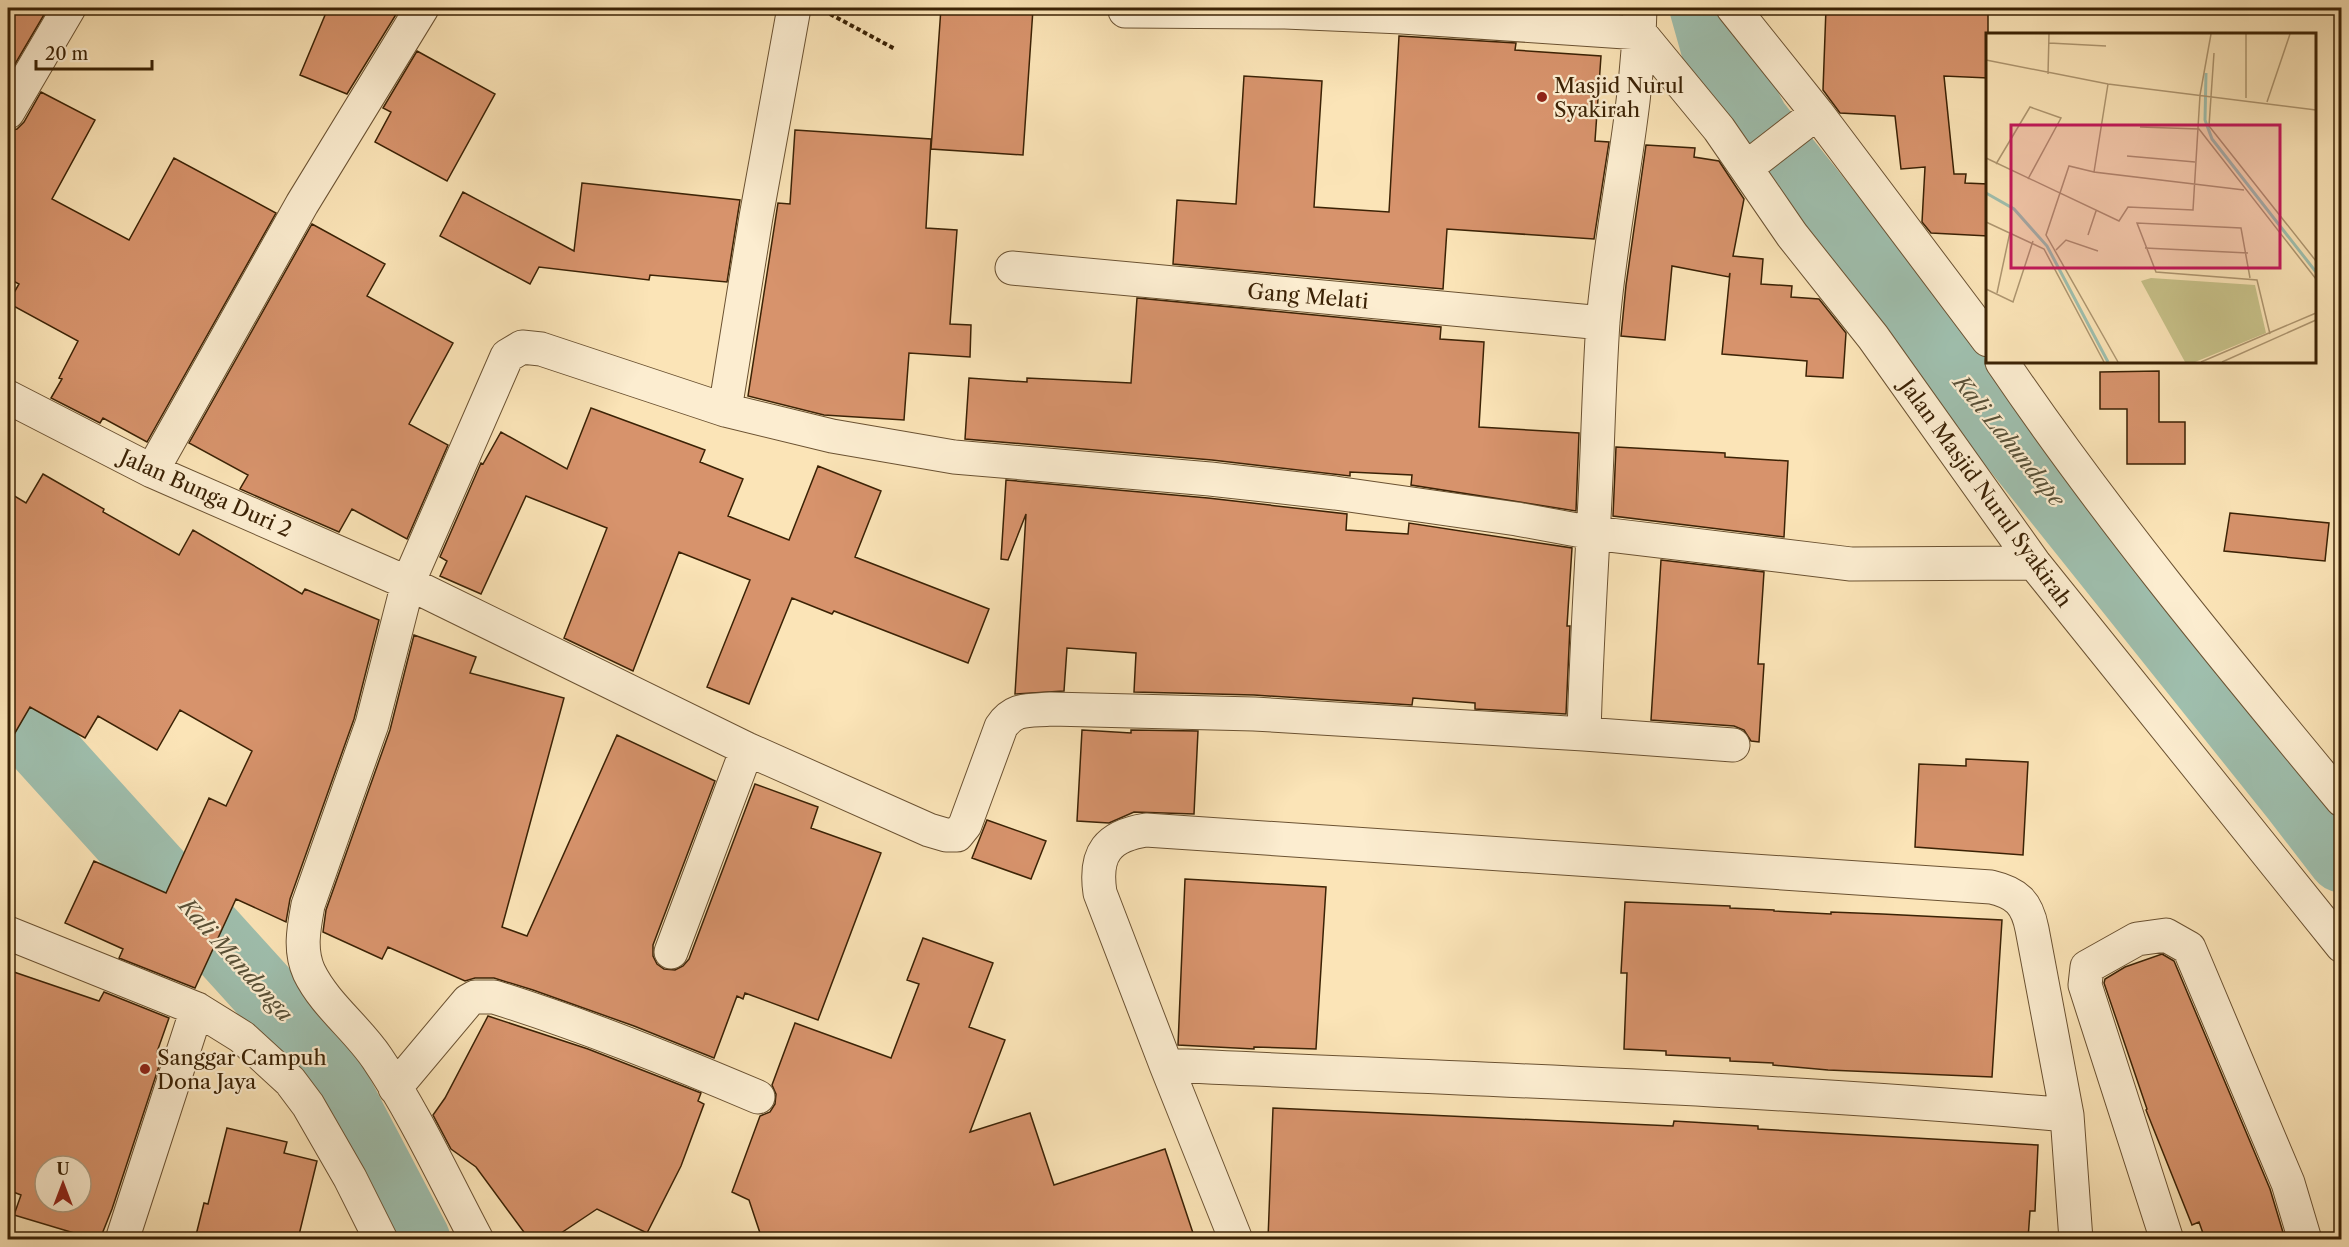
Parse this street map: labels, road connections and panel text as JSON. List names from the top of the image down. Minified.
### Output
{"streets":{"street":["Gang Melati","Jalan Bunga Duri 2","Jalan Masjid Nurul Syakirah"]},"water":["Kali Lahundape","Kali Mandonga"],"places":["Masjid Nurul Syakirah","Sanggar Campuh Dona Jaya"],"scale_bar":"20 m","north":"top"}
